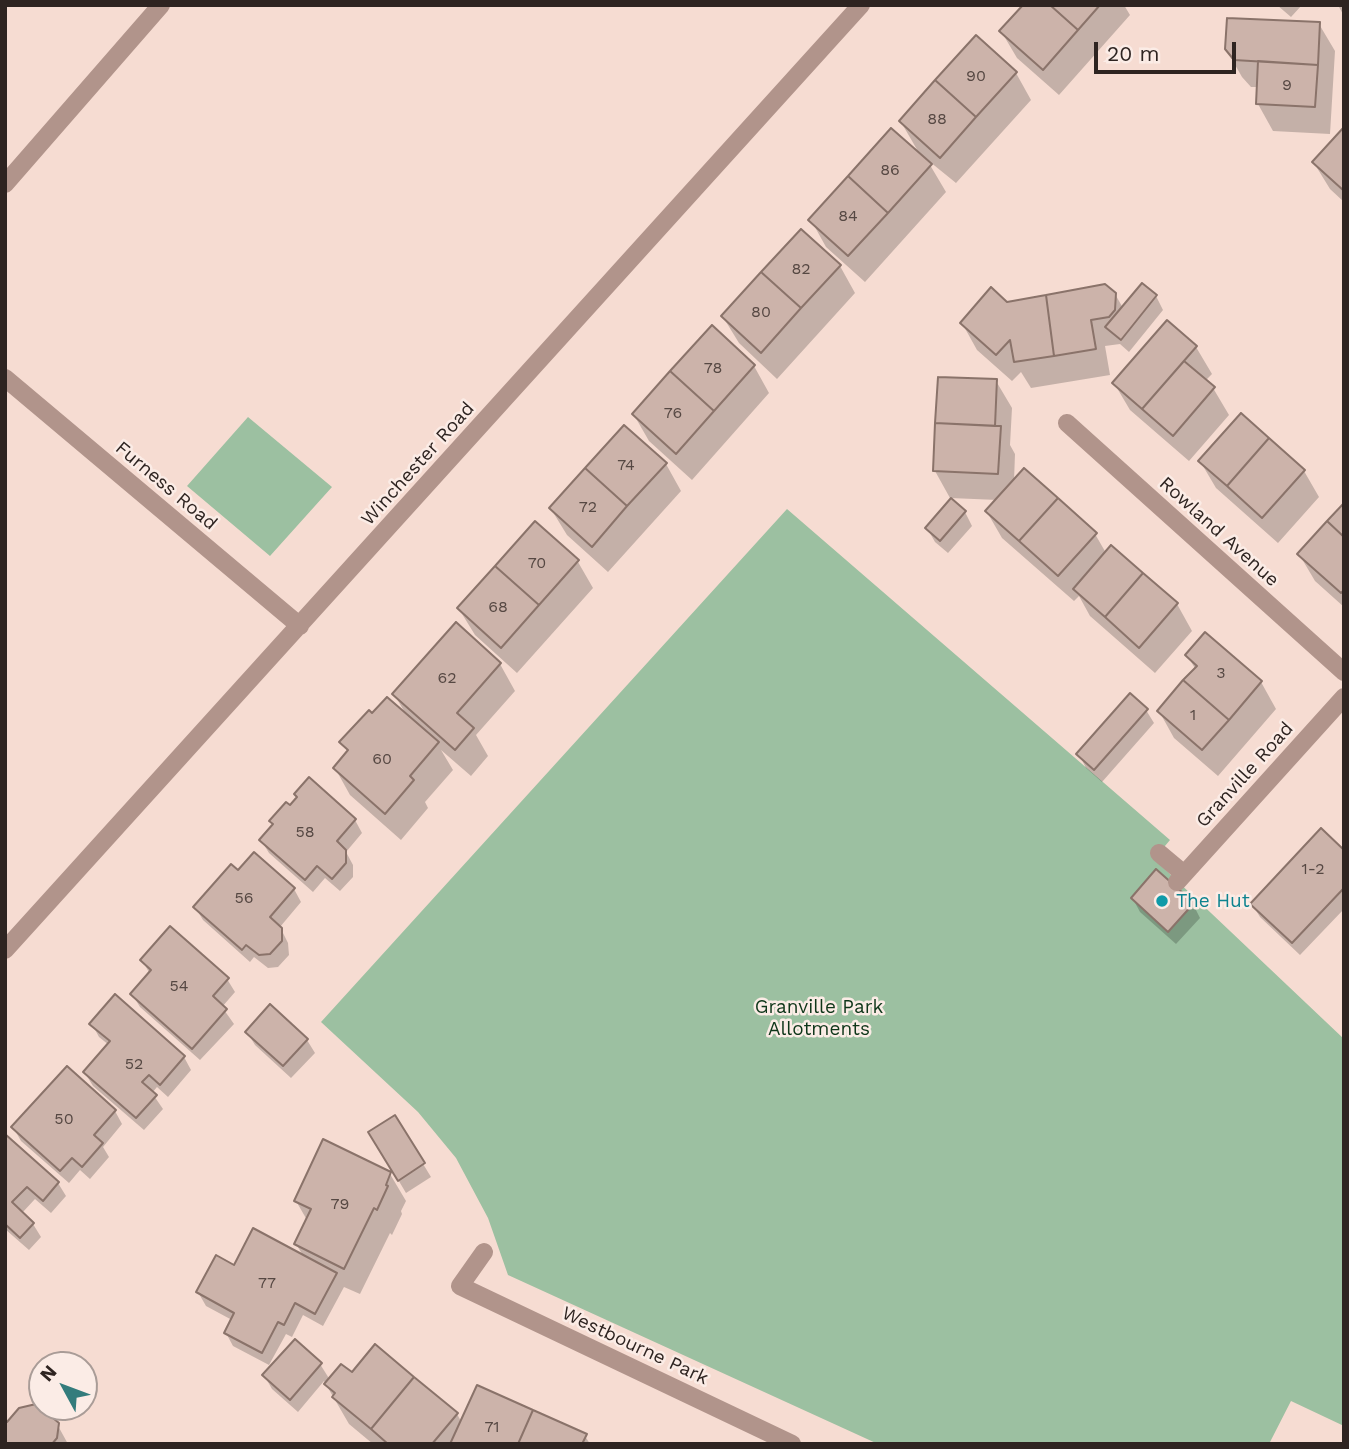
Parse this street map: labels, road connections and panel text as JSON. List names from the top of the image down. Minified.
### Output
{"streets":{"street":["Winchester Road","Furness Road","Rowland Avenue","Granville Road","Westbourne Park"]},"crossings":[["Winchester Road","Furness Road"]],"parks":["Granville Park Allotments"],"places":["The Hut"],"house_numbers":["90","9","88","86","84","82","80","78","76","74","72","70","68","3","62","1","60","58","1-2","56","54","52","50","79","77","71"],"scale_bar":"20 m","north":"top left"}
